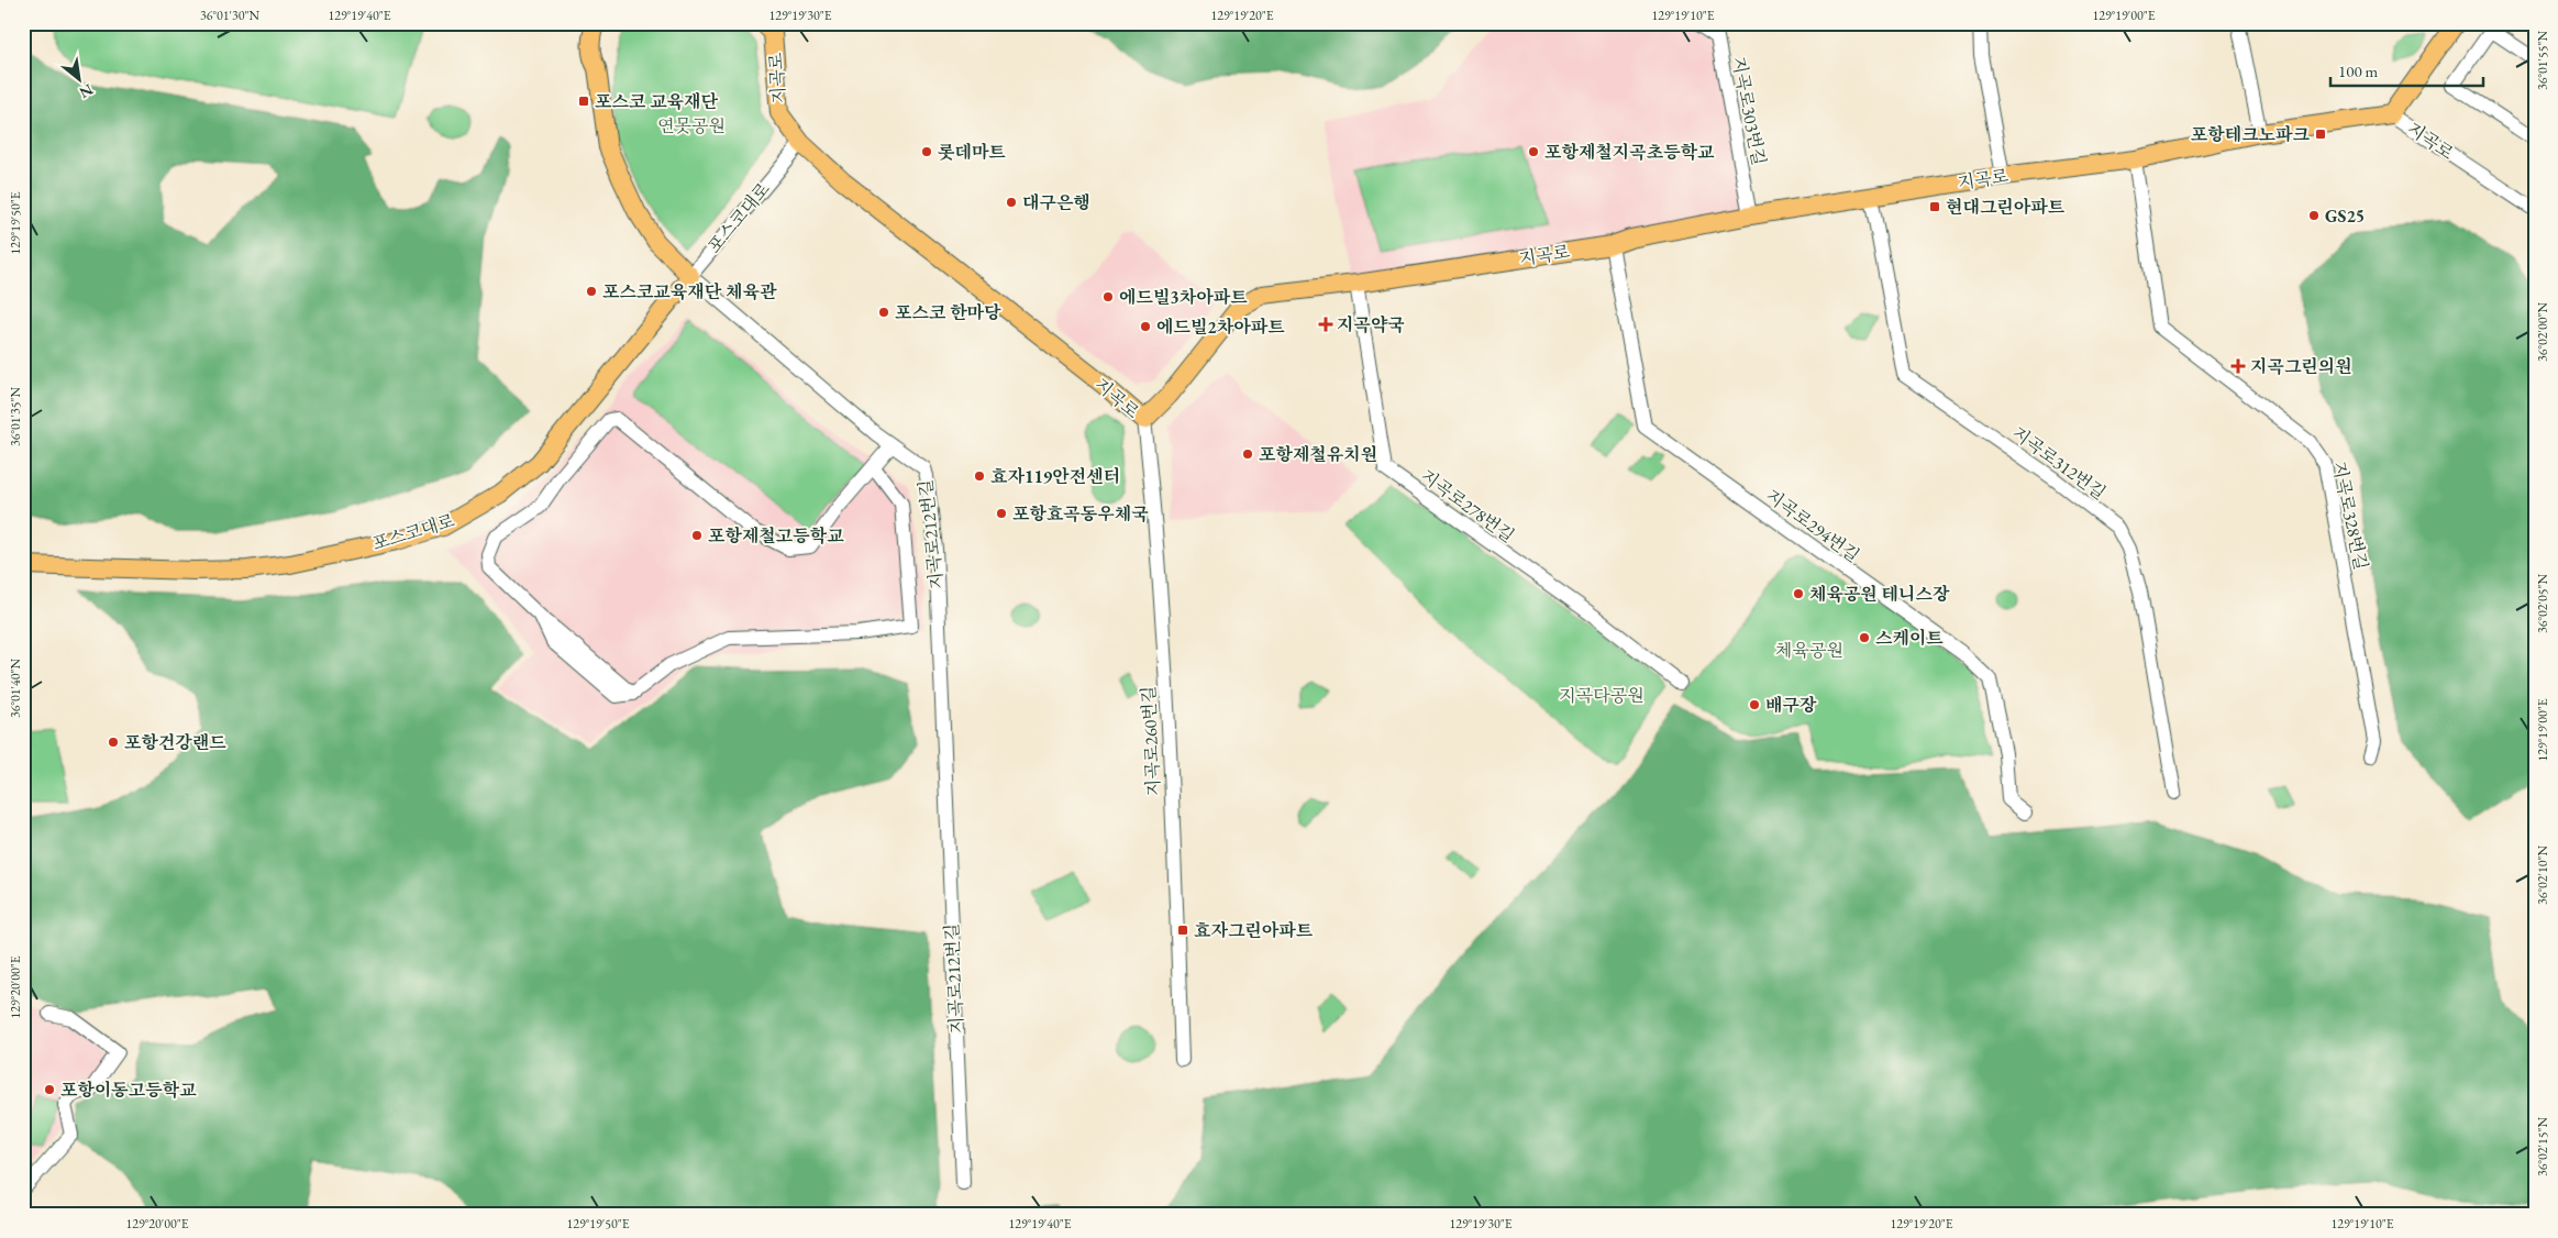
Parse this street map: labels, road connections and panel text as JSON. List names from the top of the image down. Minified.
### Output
{"streets":{"main road":["지곡로","포스코대로","지곡로212번길"],"street":["지곡로303번길","지곡로312번길","지곡로278번길","지곡로328번길","지곡로294번길","지곡로260번길"]},"crossings":[["지곡로","지곡로303번길"],["지곡로","포스코대로"],["지곡로","지곡로312번길"],["지곡로","지곡로278번길"],["지곡로","지곡로328번길"],["지곡로","지곡로294번길"],["지곡로","지곡로260번길"],["포스코대로","지곡로212번길"]],"parks":["연못공원","체육공원","지곡다공원"],"places":{"transit":["포스코 교육재단","포항테크노파크","현대그린아파트","효자그린아파트"],"other":["롯데마트","포항제철지곡초등학교","대구은행","GS25","포스코교육재단 체육관","에드빌3차아파트","포스코 한마당","에드빌2차아파트","포항제철유치원","효자119안전센터","포항효곡동우체국","포항제철고등학교","체육공원 테니스장","스케이트","배구장","포항건강랜드","포항이동고등학교"],"health":["지곡약국","지곡그린의원"]},"scale_bar":"100 m","north":"bottom right","coordinates":["36°01'30\"N","129°19'40\"E","129°19'30\"E","129°19'20\"E","129°19'10\"E","129°19'00\"E","36°01'55\"N","129°19'50\"E","36°02'00\"N","36°01'35\"N","36°02'05\"N","36°01'40\"N","36°02'10\"N","129°20'00\"E","36°02'15\"N"]}
